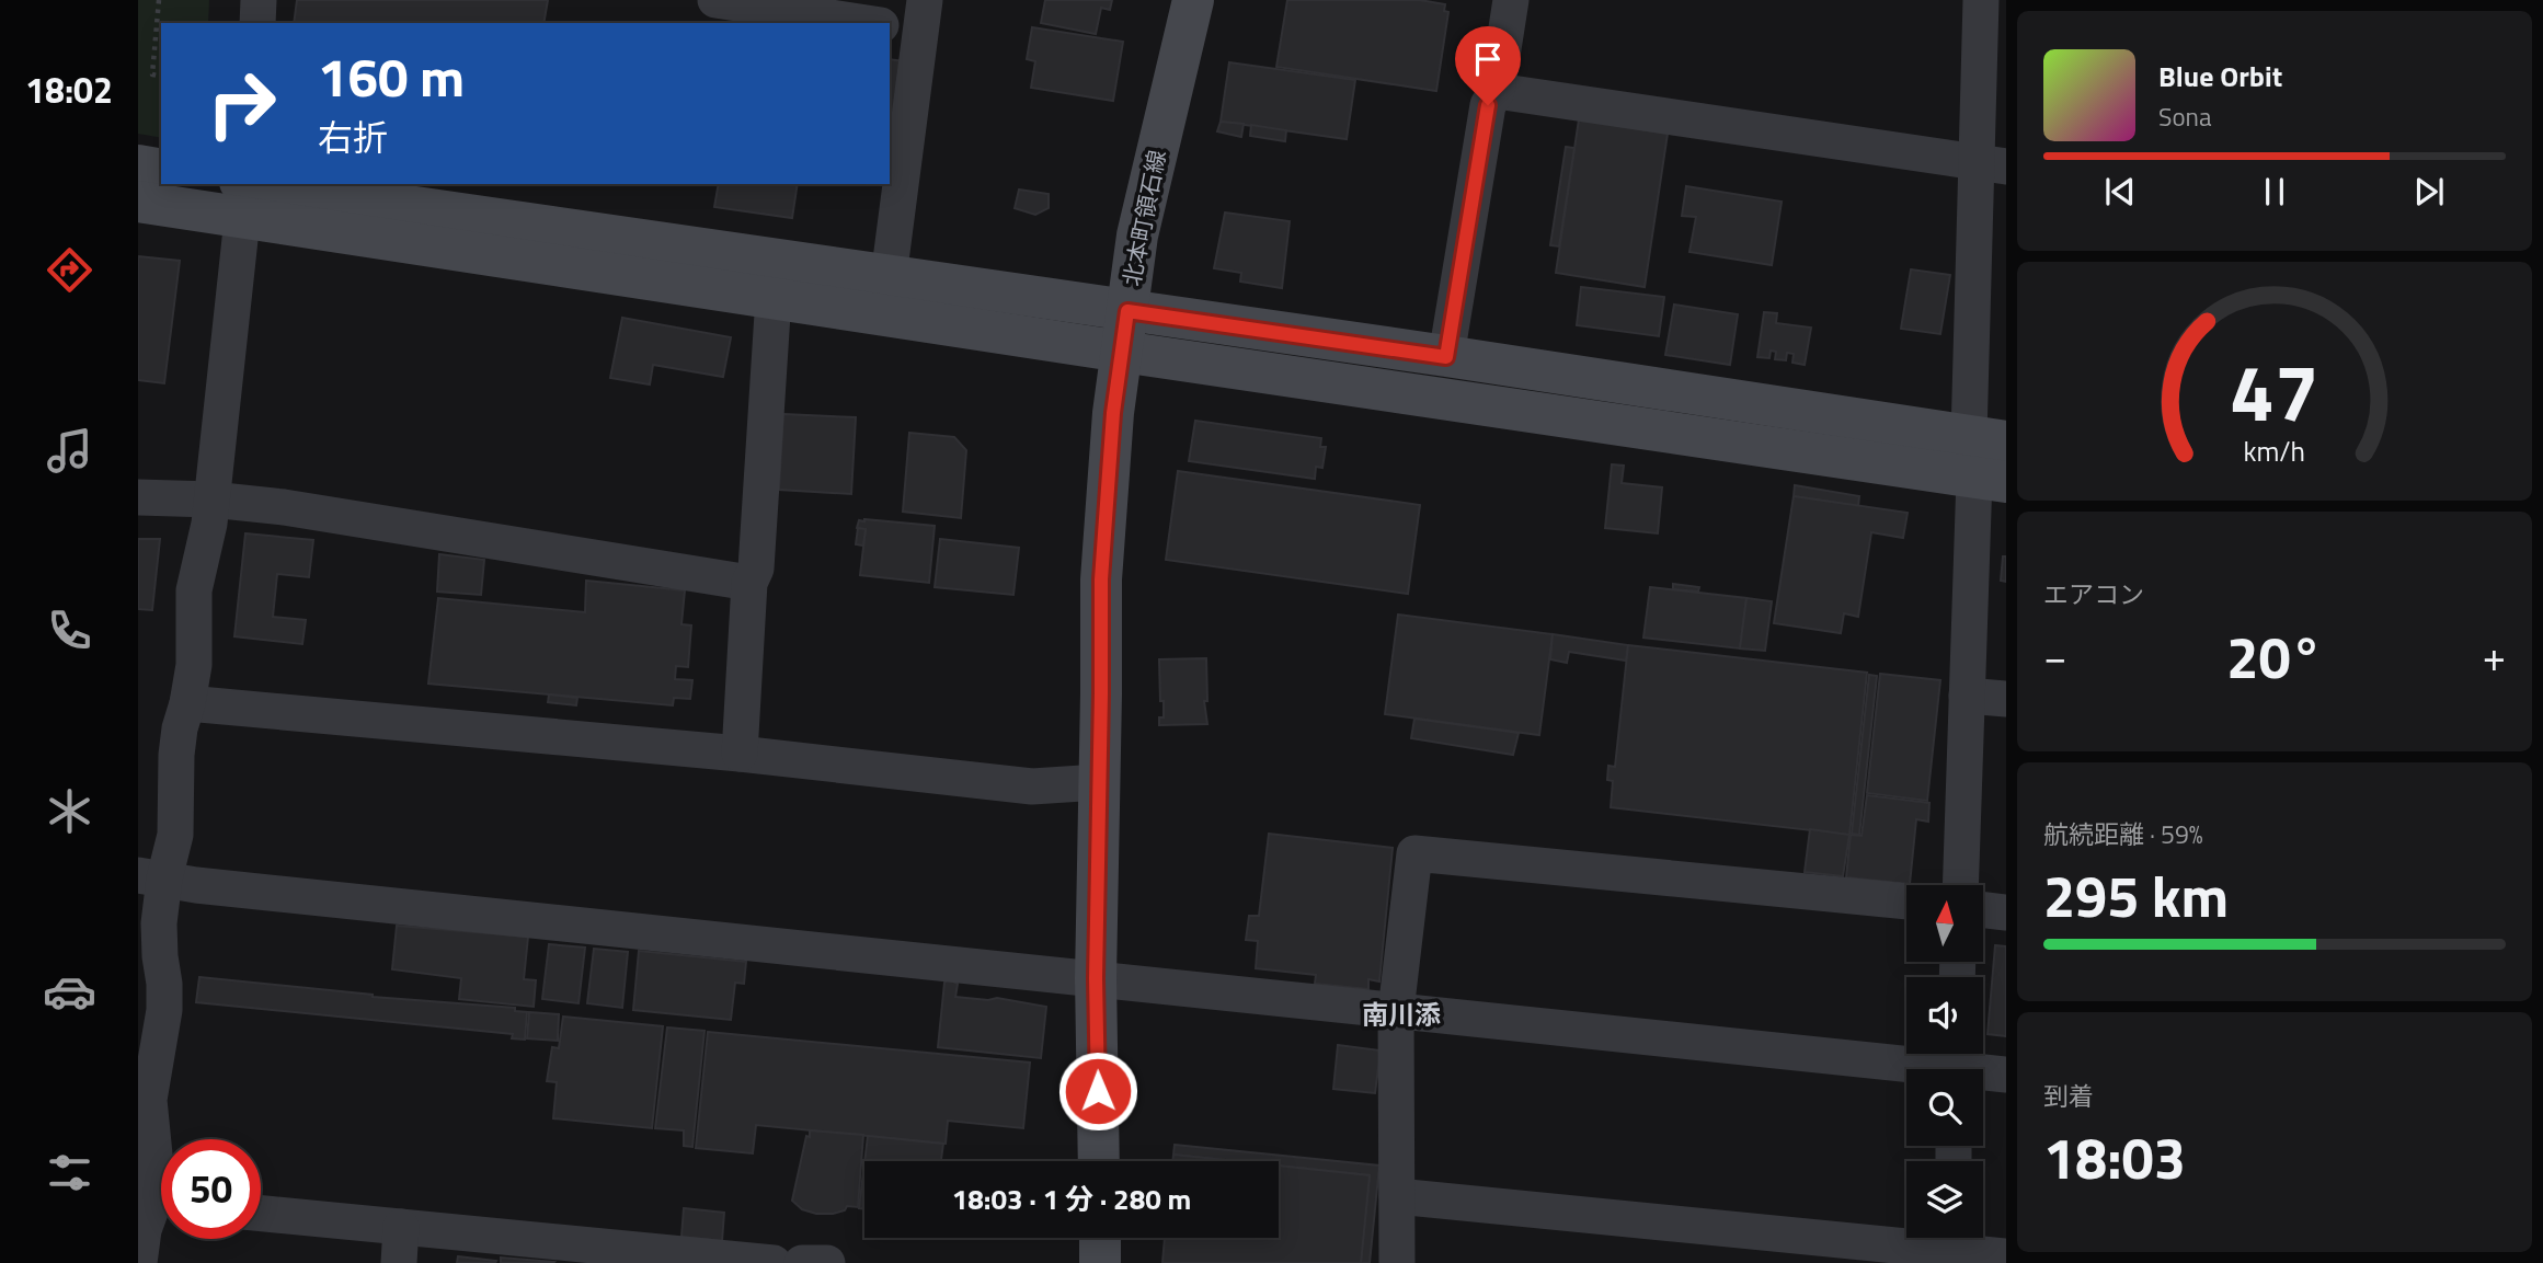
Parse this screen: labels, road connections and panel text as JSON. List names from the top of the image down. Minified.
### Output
{"streets":{"street":["北本町領石線"]},"districts":["南川添"],"north":"top","page":{"tabs":"18:02","turn":["160 m","右折"],"song":["Blue Orbit","Sona"],"tile":["エアコン",["航続距離 · 59%","295 km"],["到着","18:03"]],"heat":["−","20°","+"],"limit":"50","trip":"18:03 · 1 分 · 280 m","gauge":["47","km/h"]}}
